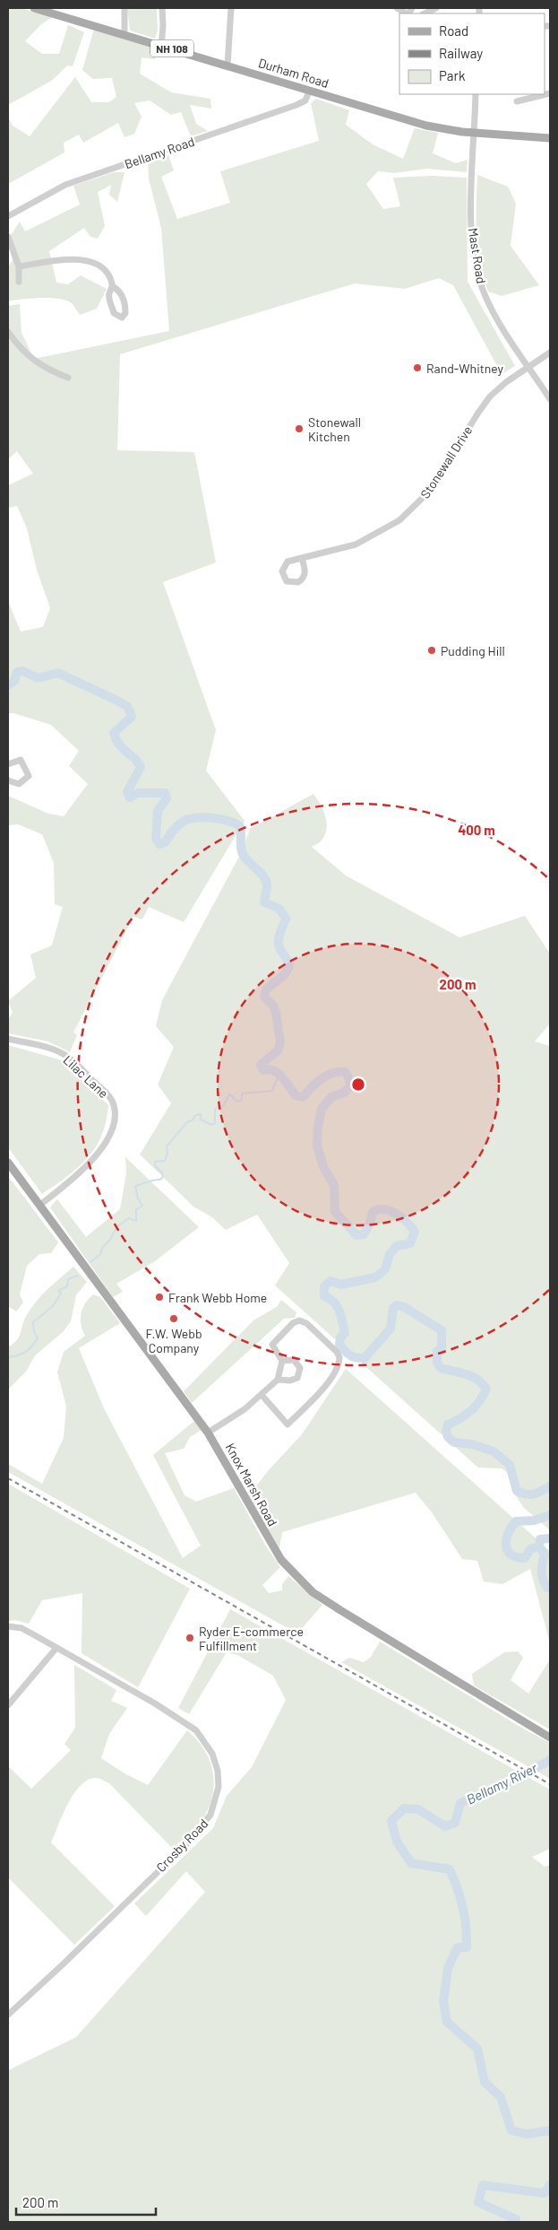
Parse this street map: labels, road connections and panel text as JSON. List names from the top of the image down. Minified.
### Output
{"streets":{"main road":["NH 108","Durham Road","Knox Marsh Road"],"street":["Bellamy Road","Mast Road","Stonewall Drive","Lilac Lane","Crosby Road"]},"crossings":[["Durham Road","Bellamy Road"],["Durham Road","Mast Road"],["Mast Road","Stonewall Drive"],["Lilac Lane","Knox Marsh Road"]],"water":["Bellamy River"],"places":["Rand-Whitney","Stonewall Kitchen","Pudding Hill","Frank Webb Home","F.W. Webb Company","Ryder E-commerce Fulfillment"],"legend":["Road","Railway","Park"],"scale_bar":"200 m","rings":["400 m","200 m"]}
